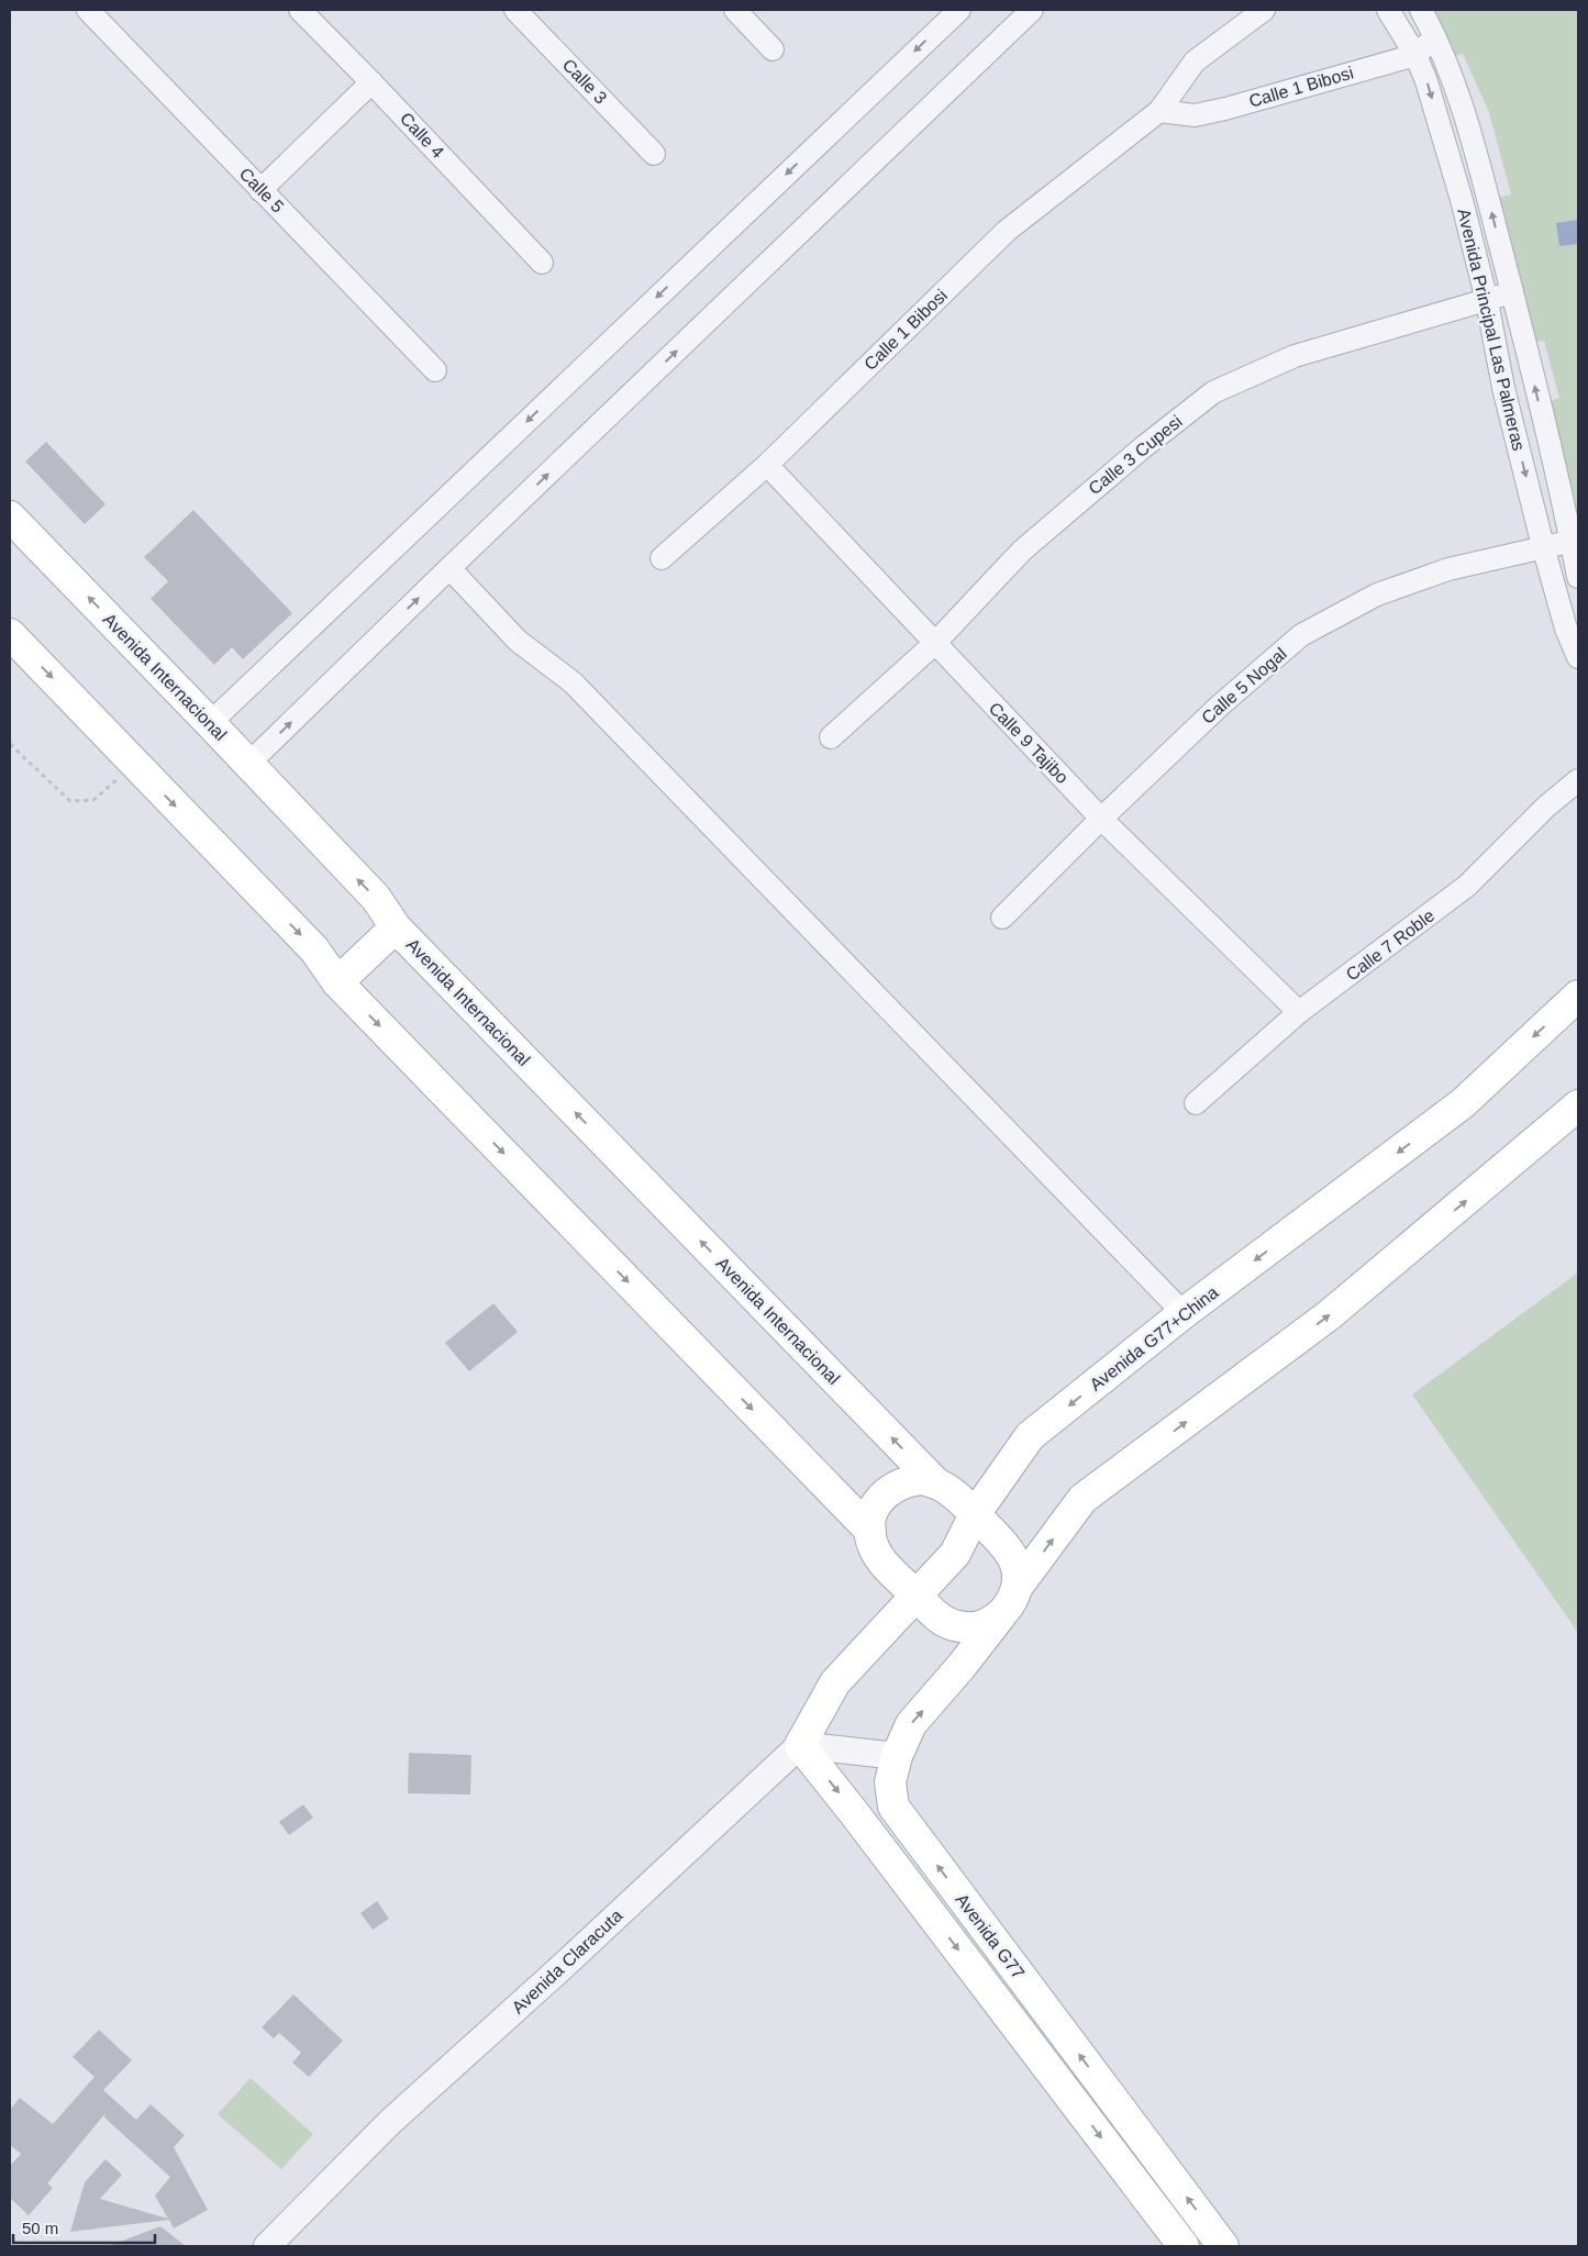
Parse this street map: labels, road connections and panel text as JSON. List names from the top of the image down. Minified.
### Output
{"streets":{"main road":["Avenida Internacional","Avenida G77+China","Avenida G77"],"street":["Calle 3","Calle 1 Bibosi","Calle 4","Calle 5","Avenida Principal Las Palmeras","Calle 3 Cupesi","Calle 5 Nogal","Calle 9 Tajibo","Calle 7 Roble","Avenida Claracuta"]},"crossings":[["Calle 1 Bibosi","Avenida Principal Las Palmeras"],["Calle 1 Bibosi","Calle 9 Tajibo"],["Avenida Principal Las Palmeras","Calle 3 Cupesi"],["Avenida Principal Las Palmeras","Calle 5 Nogal"],["Calle 3 Cupesi","Calle 9 Tajibo"],["Avenida Internacional","Avenida G77+China"],["Calle 5 Nogal","Calle 9 Tajibo"],["Calle 9 Tajibo","Calle 7 Roble"],["Avenida G77+China","Avenida G77"],["Avenida G77+China","Avenida Claracuta"],["Avenida G77","Avenida Claracuta"]],"scale_bar":"50 m"}
